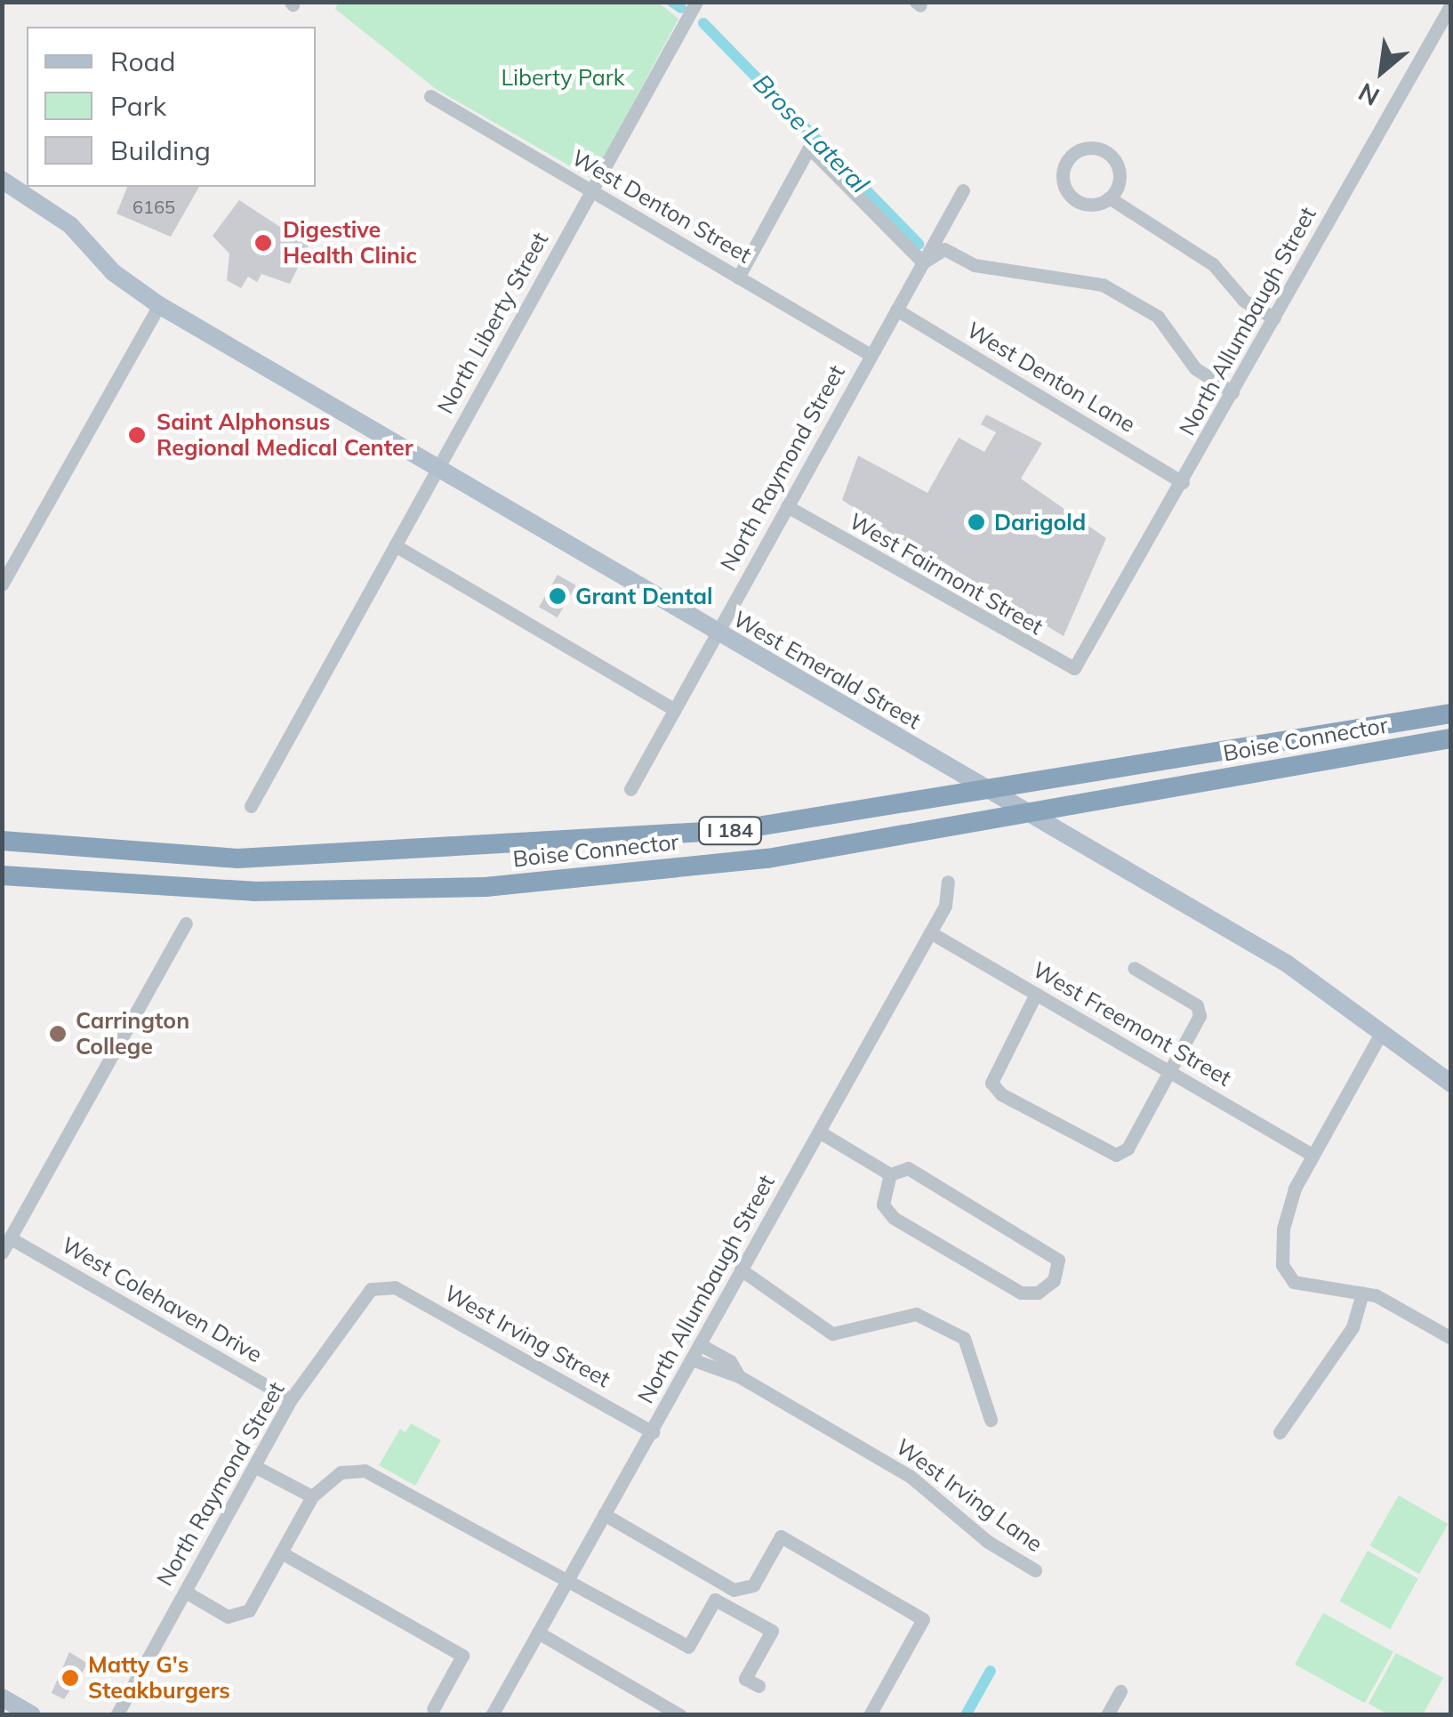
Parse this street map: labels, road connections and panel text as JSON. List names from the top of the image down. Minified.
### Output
{"streets":{"highway":["Boise Connector","I 184"],"main road":["West Emerald Street"],"street":["West Denton Street","North Allumbaugh Street","North Liberty Street","West Denton Lane","North Raymond Street","West Fairmont Street","West Freemont Street","West Colehaven Drive","West Irving Street","West Irving Lane"]},"crossings":[["West Denton Street","North Liberty Street"],["West Denton Street","North Raymond Street"],["North Allumbaugh Street","West Denton Lane"],["North Allumbaugh Street","West Fairmont Street"],["North Allumbaugh Street","West Freemont Street"],["North Allumbaugh Street","West Irving Street"],["North Allumbaugh Street","West Irving Lane"],["North Liberty Street","West Emerald Street"],["West Denton Lane","North Raymond Street"],["North Raymond Street","West Fairmont Street"],["North Raymond Street","West Emerald Street"],["North Raymond Street","West Colehaven Drive"],["North Raymond Street","West Irving Street"]],"water":["Brose Lateral"],"parks":["Liberty Park"],"places":["Digestive Health Clinic","Saint Alphonsus Regional Medical Center","Darigold","Grant Dental","Carrington College","Matty G's Steakburgers"],"house_numbers":["6165"],"legend":["Road","Park","Building"],"north":"bottom left"}
